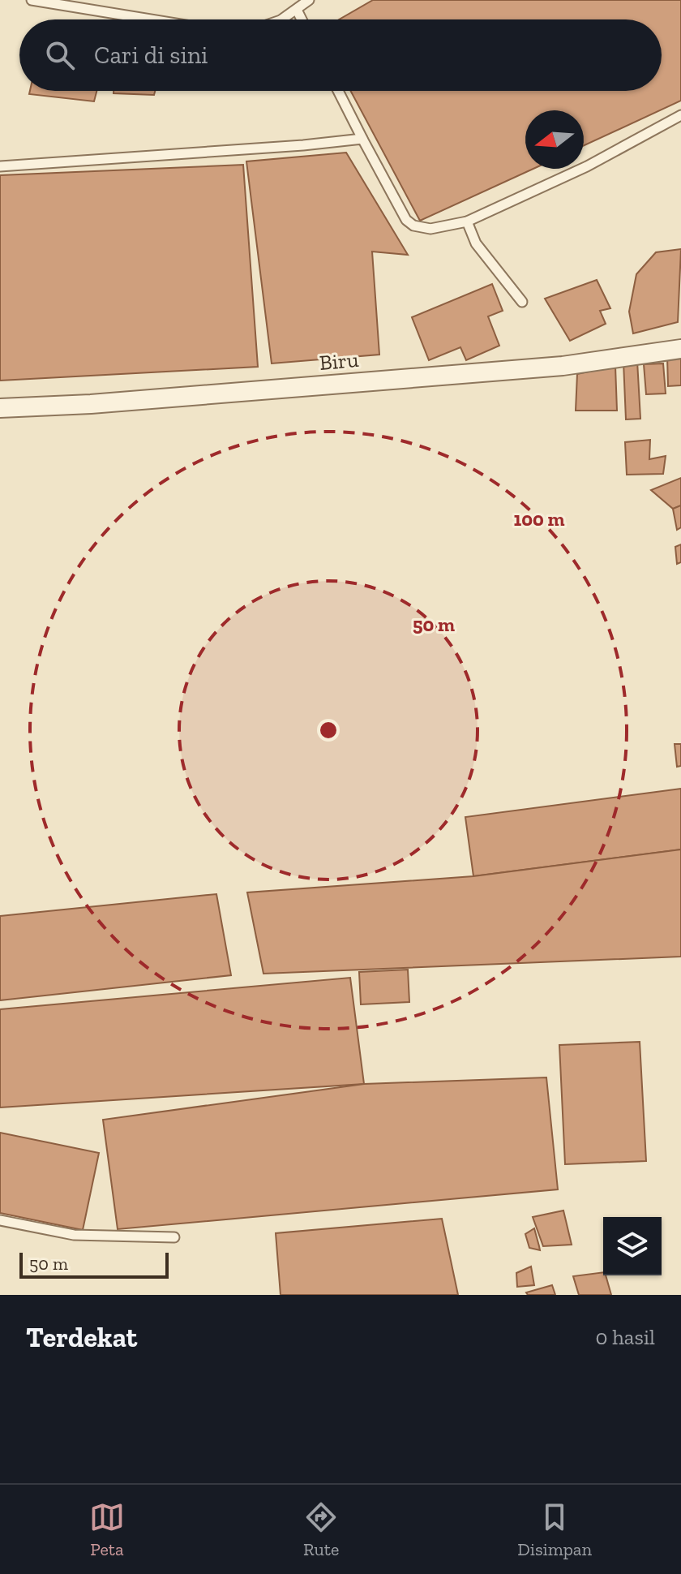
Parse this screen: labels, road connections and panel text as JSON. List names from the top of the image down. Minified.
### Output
{"streets":{"street":["Biru"]},"scale_bar":"50 m","north":"left","page":{"search":"Cari di sini","scale":"50 m","heading":["Terdekat","0 hasil"],"nav":["Peta","Rute","Disimpan"]},"rings":["100 m","50 m"]}
